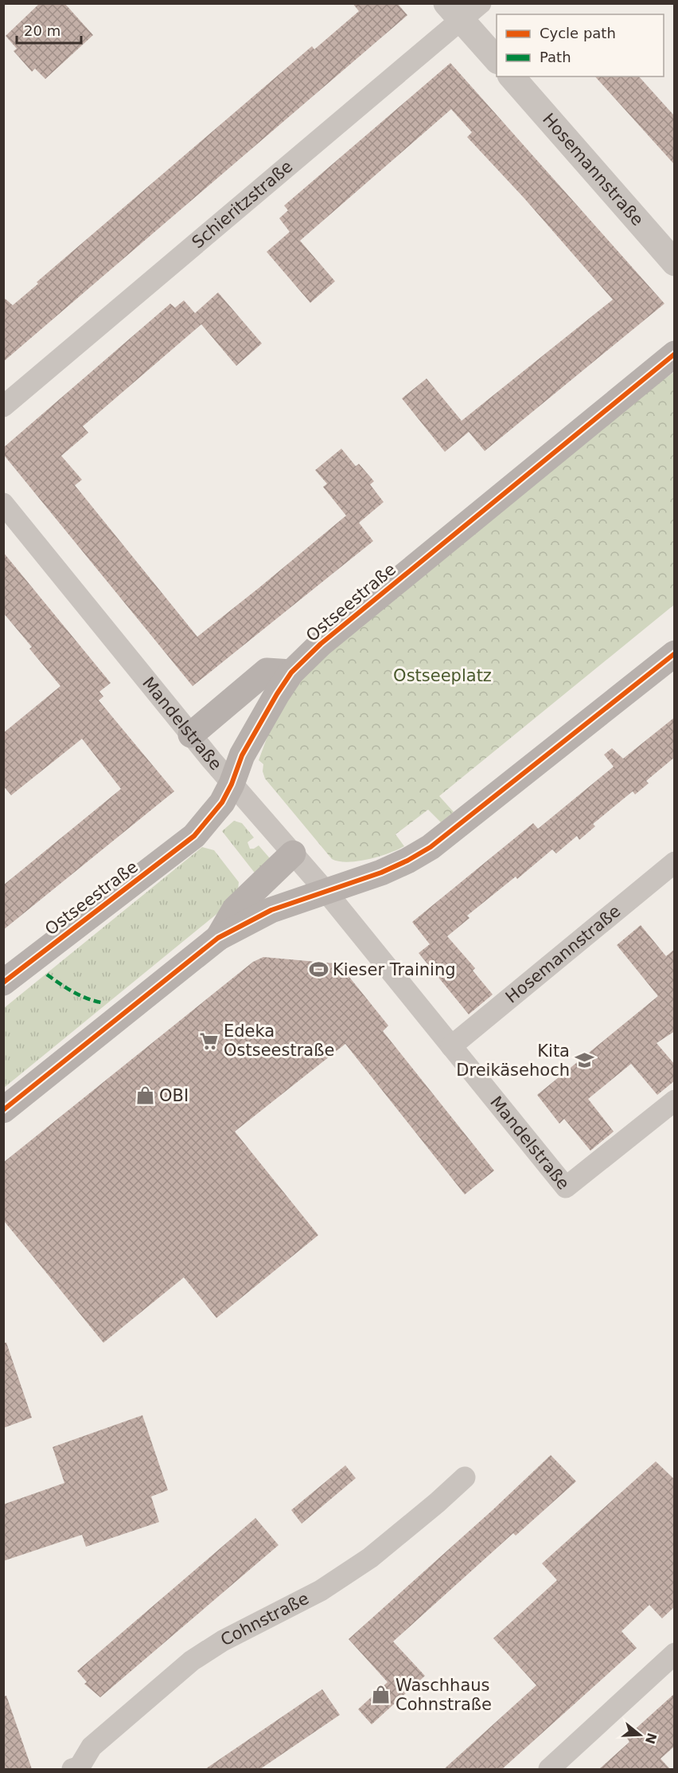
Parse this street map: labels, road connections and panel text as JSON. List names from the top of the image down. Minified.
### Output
{"streets":{"main road":["Ostseestraße"],"street":["Hosemannstraße","Schieritzstraße","Mandelstraße","Cohnstraße"]},"crossings":[["Hosemannstraße","Mandelstraße"],["Ostseestraße","Mandelstraße"]],"parks":["Ostseeplatz"],"places":{"sports":["Kieser Training"],"supermarket":["Edeka Ostseestraße"],"school or university":["Kita Dreikäsehoch"],"shop":["OBI","Waschhaus Cohnstraße"]},"legend":["Cycle path","Path"],"scale_bar":"20 m","north":"right"}
